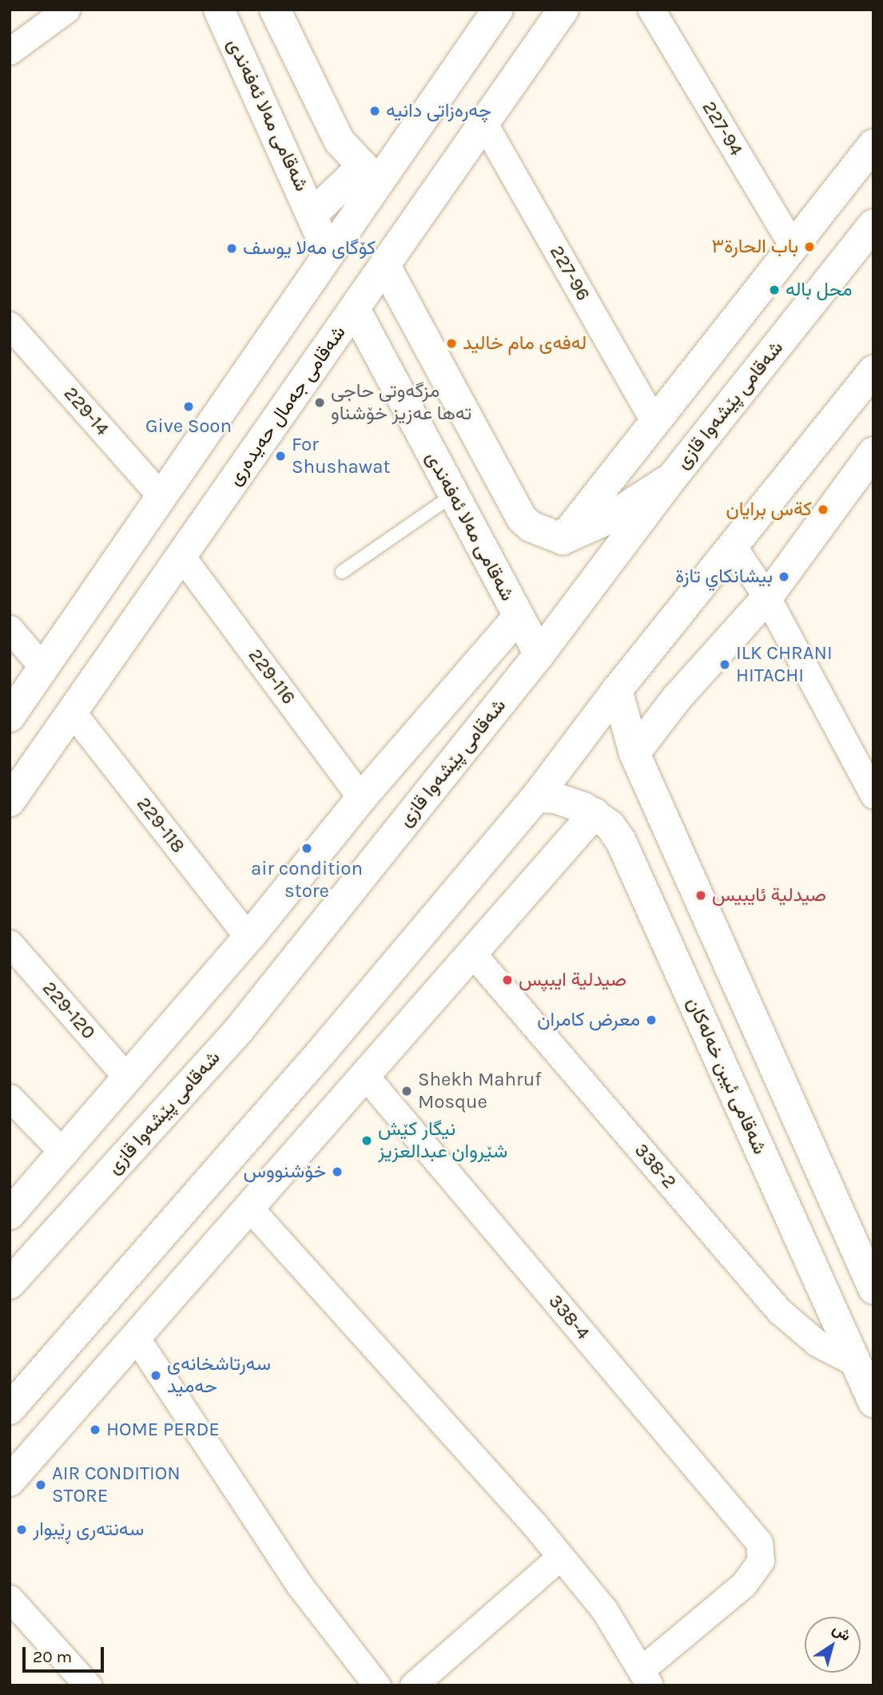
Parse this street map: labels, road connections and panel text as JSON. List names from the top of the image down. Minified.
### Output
{"streets":{"main road":["شەقامی مەلا ئەفەندی","شەقامی پێشەوا قازی","شەقامی جەمال حەیدەری","شەقامی ئیبن خەلەکان"],"street":["227-94","227-96","229-14","229-116","229-118","229-120","338-2","338-4"]},"crossings":[["شەقامی مەلا ئەفەندی","شەقامی پێشەوا قازی"],["شەقامی مەلا ئەفەندی","شەقامی جەمال حەیدەری"],["227-96","شەقامی جەمال حەیدەری"],["شەقامی جەمال حەیدەری","229-116"],["شەقامی جەمال حەیدەری","229-118"],["شەقامی ئیبن خەلەکان","338-2"]],"places":["چەرەزاتی دانیە","باب الحارة٣","کۆگای مەلا یوسف","محل باله","لەفەی مام خالید","مزگەوتی حاجی تەها عەزیز خۆشناو","Give Soon","For Shushawat","كةس برايان","بيشانكاي تازة","ILK CHRANI HITACHI","air condition store","صيدلية ئايبيس","صيدلية ایبپس","معرض کامران","Shekh Mahruf Mosque","نیگار کێش شێروان عبدالعزیز","خۆشنووس","سەرتاشخانەی حەمید","HOME PERDE","AIR CONDITION STORE","سەنتەری ڕێبوار"],"scale_bar":"20 m","north":"top right"}
